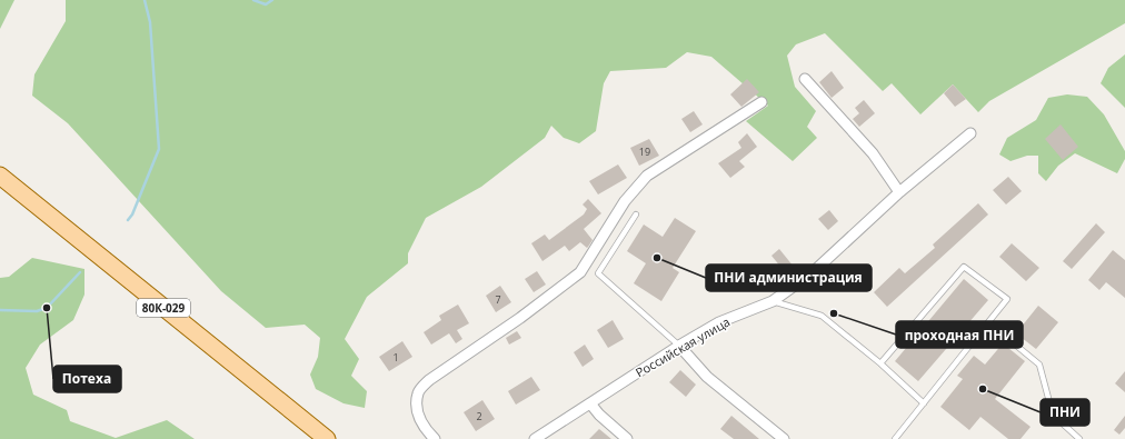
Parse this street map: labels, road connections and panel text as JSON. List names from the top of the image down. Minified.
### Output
{"streets":{"main road":["80К-029"],"street":["Российская улица"]},"places":["ПНИ администрация","Потеха","проходная ПНИ","ПНИ"],"house_numbers":["19","7","1","2"]}
